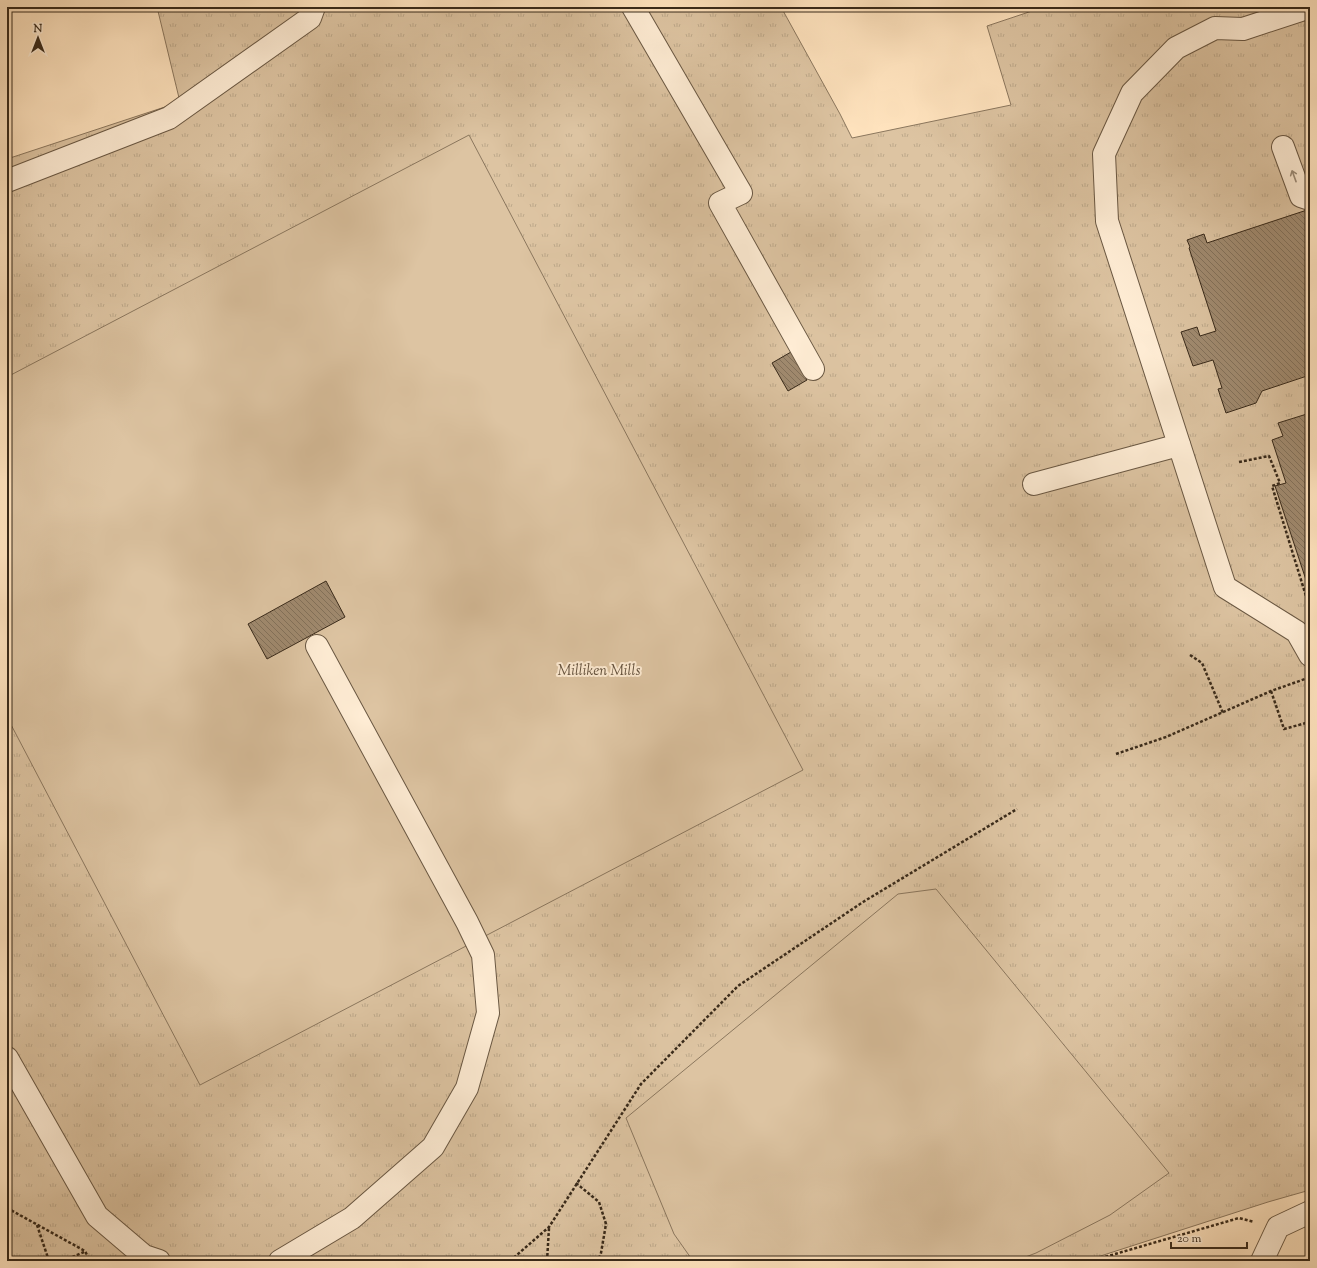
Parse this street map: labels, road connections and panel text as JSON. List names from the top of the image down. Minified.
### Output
{"parks":["Milliken Mills"],"scale_bar":"20 m","north":"top"}
